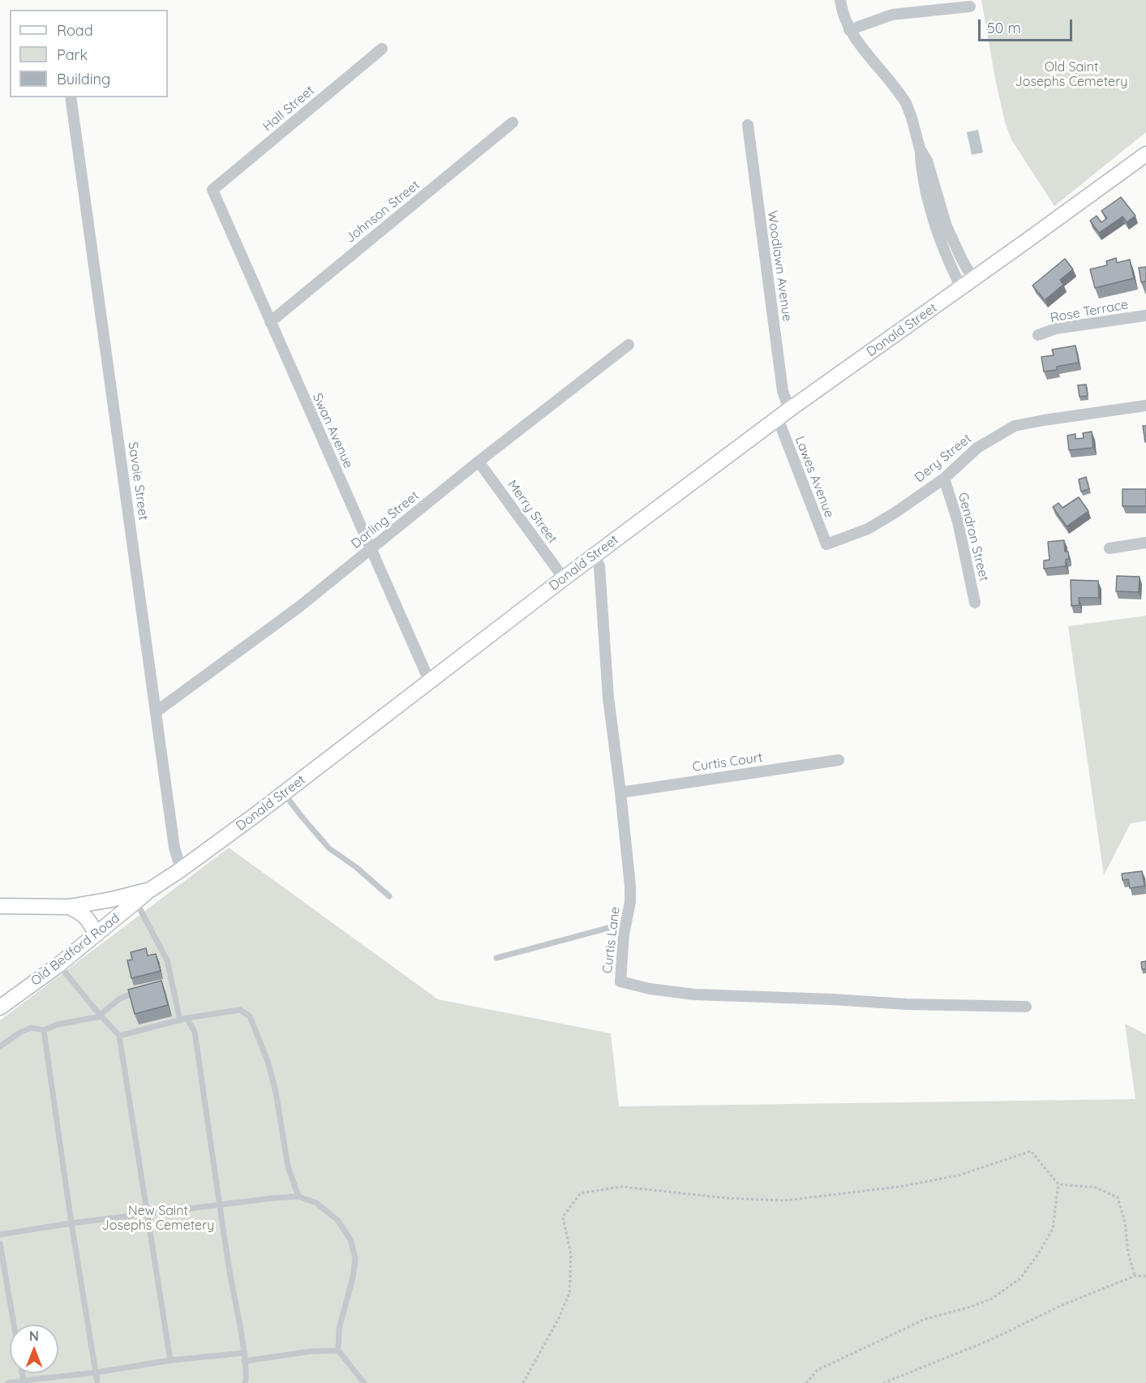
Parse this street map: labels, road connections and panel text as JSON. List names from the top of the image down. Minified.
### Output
{"streets":{"street":["Hall Street","Johnson Street","Woodlawn Avenue","Rose Terrace","Donald Street","Swan Avenue","Dery Street","Lawes Avenue","Savoie Street","Merry Street","Darling Street","Gendron Street","Curtis Court","Curtis Lane","Old Bedford Road"]},"crossings":[["Hall Street","Swan Avenue"],["Johnson Street","Swan Avenue"],["Woodlawn Avenue","Donald Street"],["Woodlawn Avenue","Lawes Avenue"],["Donald Street","Swan Avenue"],["Donald Street","Lawes Avenue"],["Donald Street","Savoie Street"],["Donald Street","Merry Street"],["Donald Street","Curtis Lane"],["Donald Street","Old Bedford Road"],["Swan Avenue","Darling Street"],["Dery Street","Lawes Avenue"],["Dery Street","Gendron Street"],["Savoie Street","Darling Street"],["Merry Street","Darling Street"],["Curtis Court","Curtis Lane"]],"parks":["Old Saint Josephs Cemetery","New Saint Josephs Cemetery"],"legend":["Road","Park","Building"],"scale_bar":"50 m","north":"top"}
